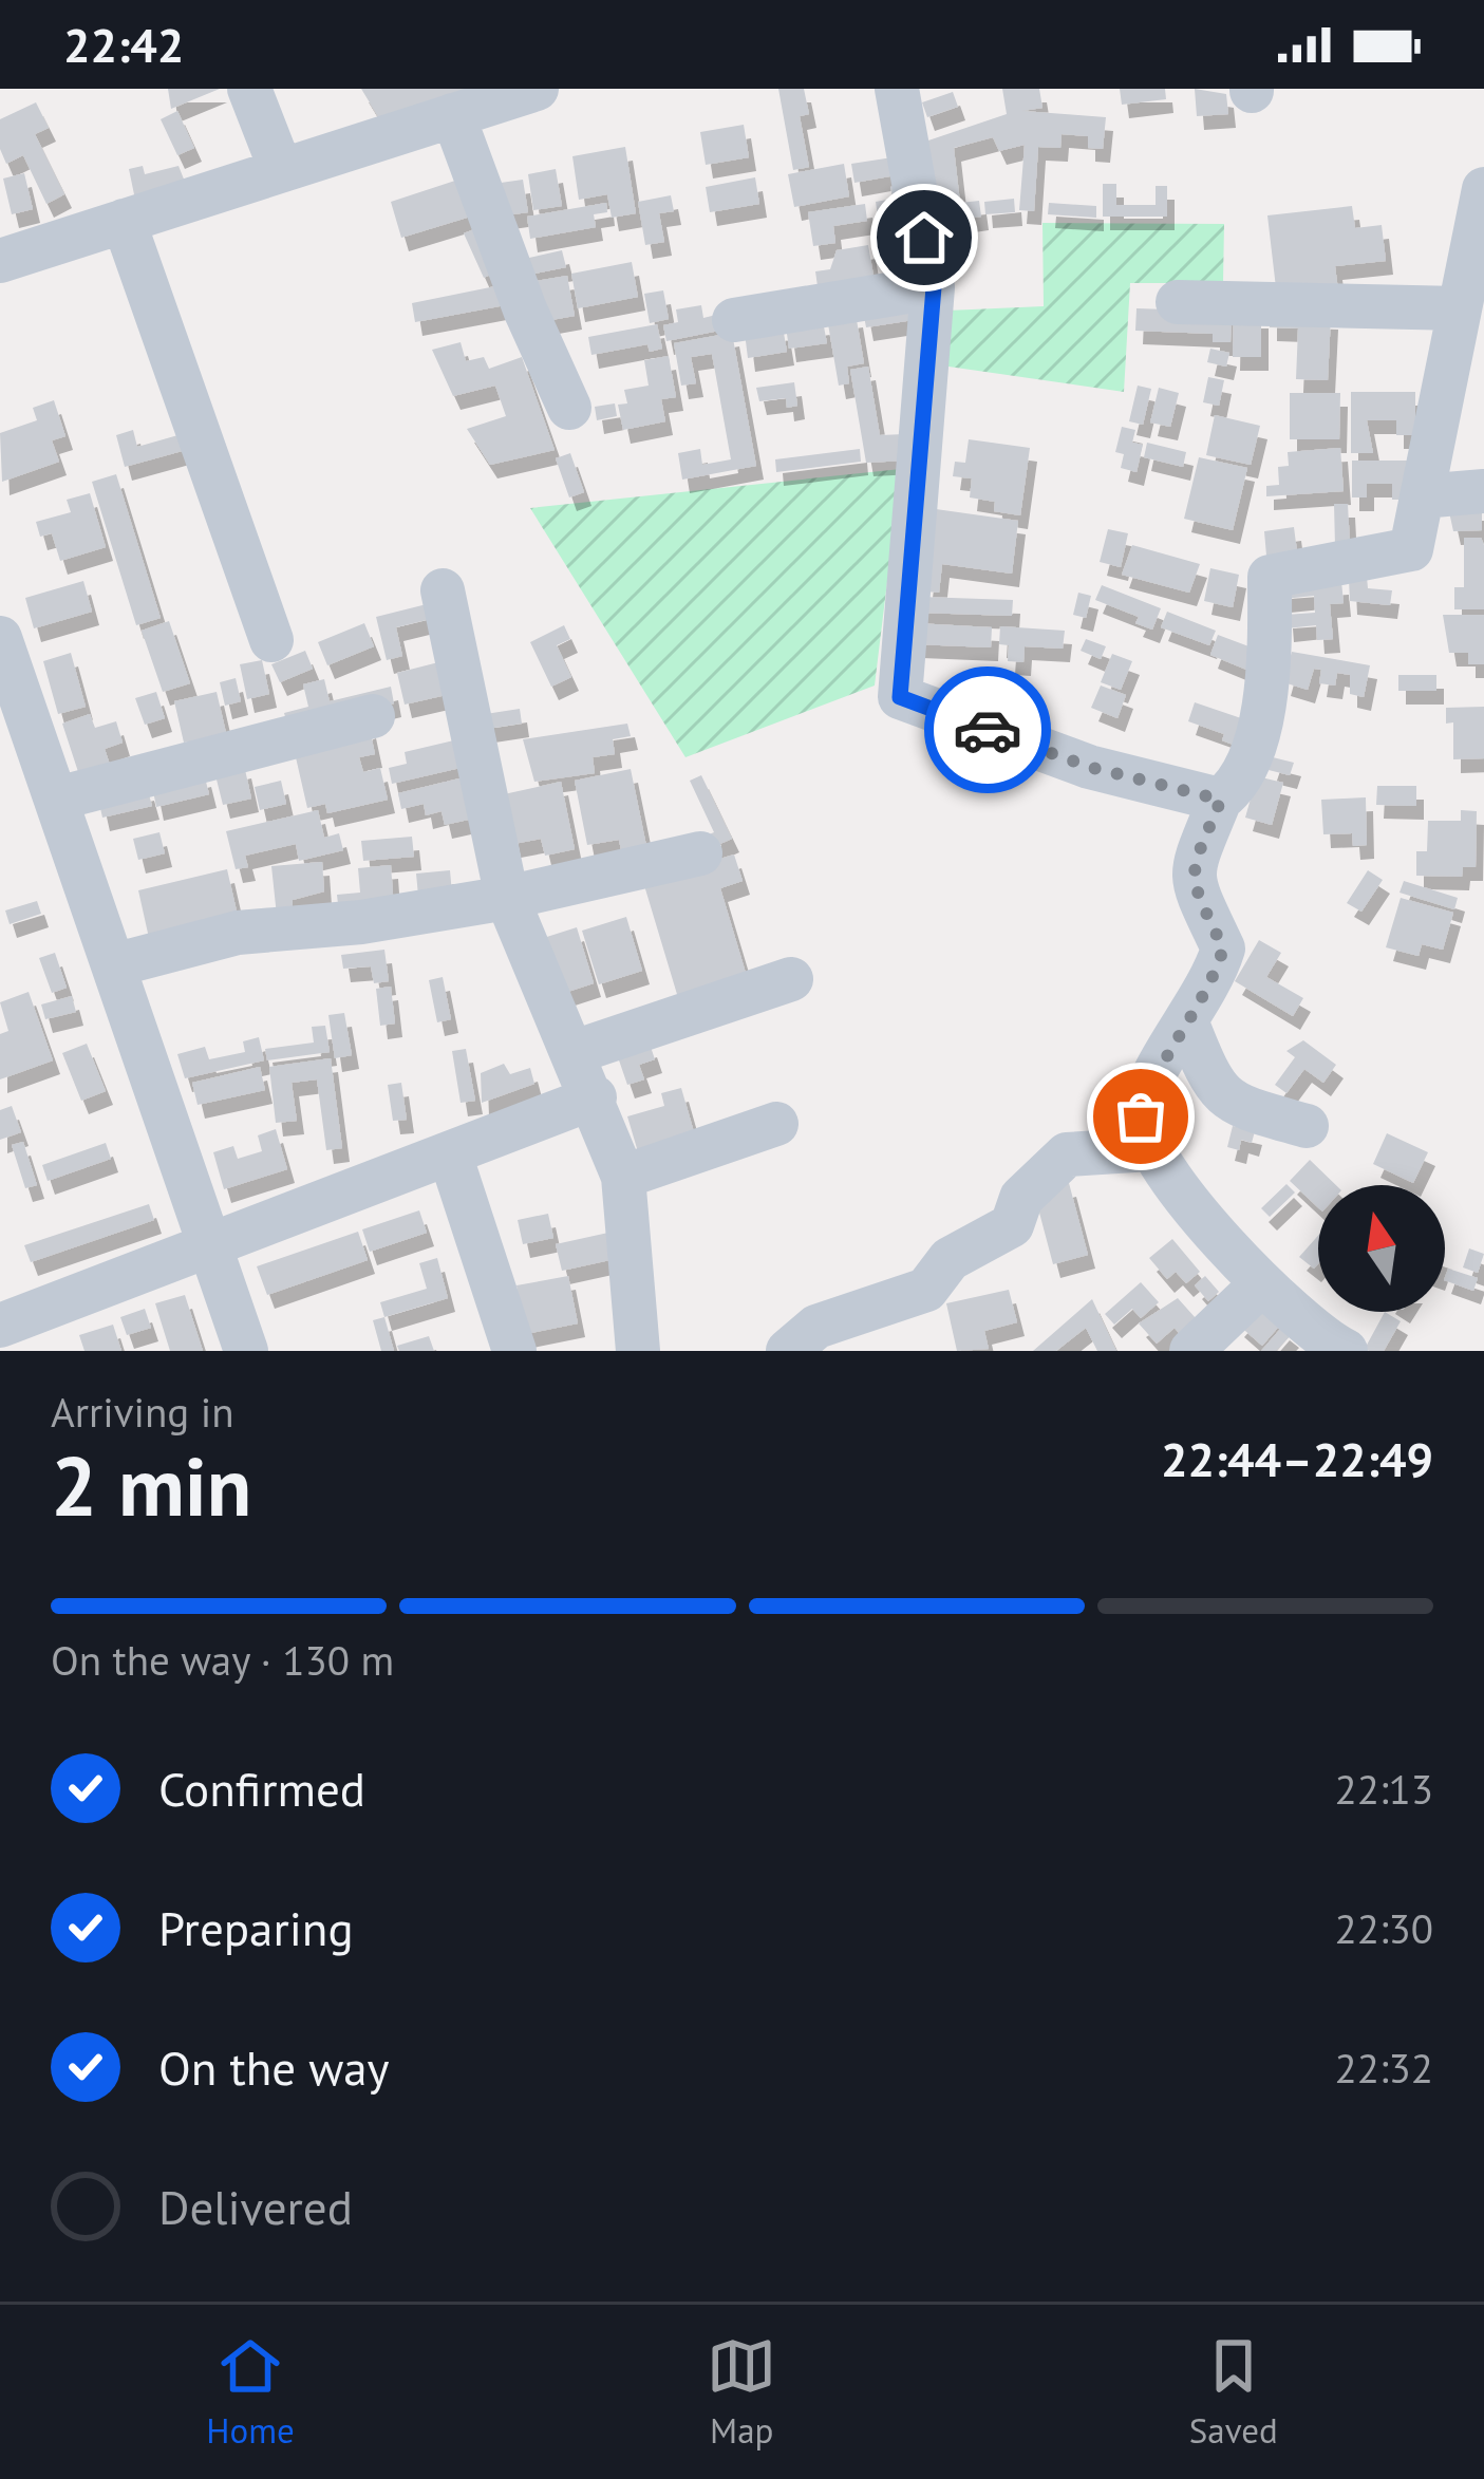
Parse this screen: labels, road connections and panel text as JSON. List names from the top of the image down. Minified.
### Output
{"north":"top","page":{"status":"22:42","heading":["2 min","Arriving in","22:44–22:49"],"bar":"On the way · 130 m","list":[["Confirmed","22:13"],["Preparing","22:30"],["On the way","22:32"],"Delivered"],"tabs":["Home","Map","Saved"]}}
